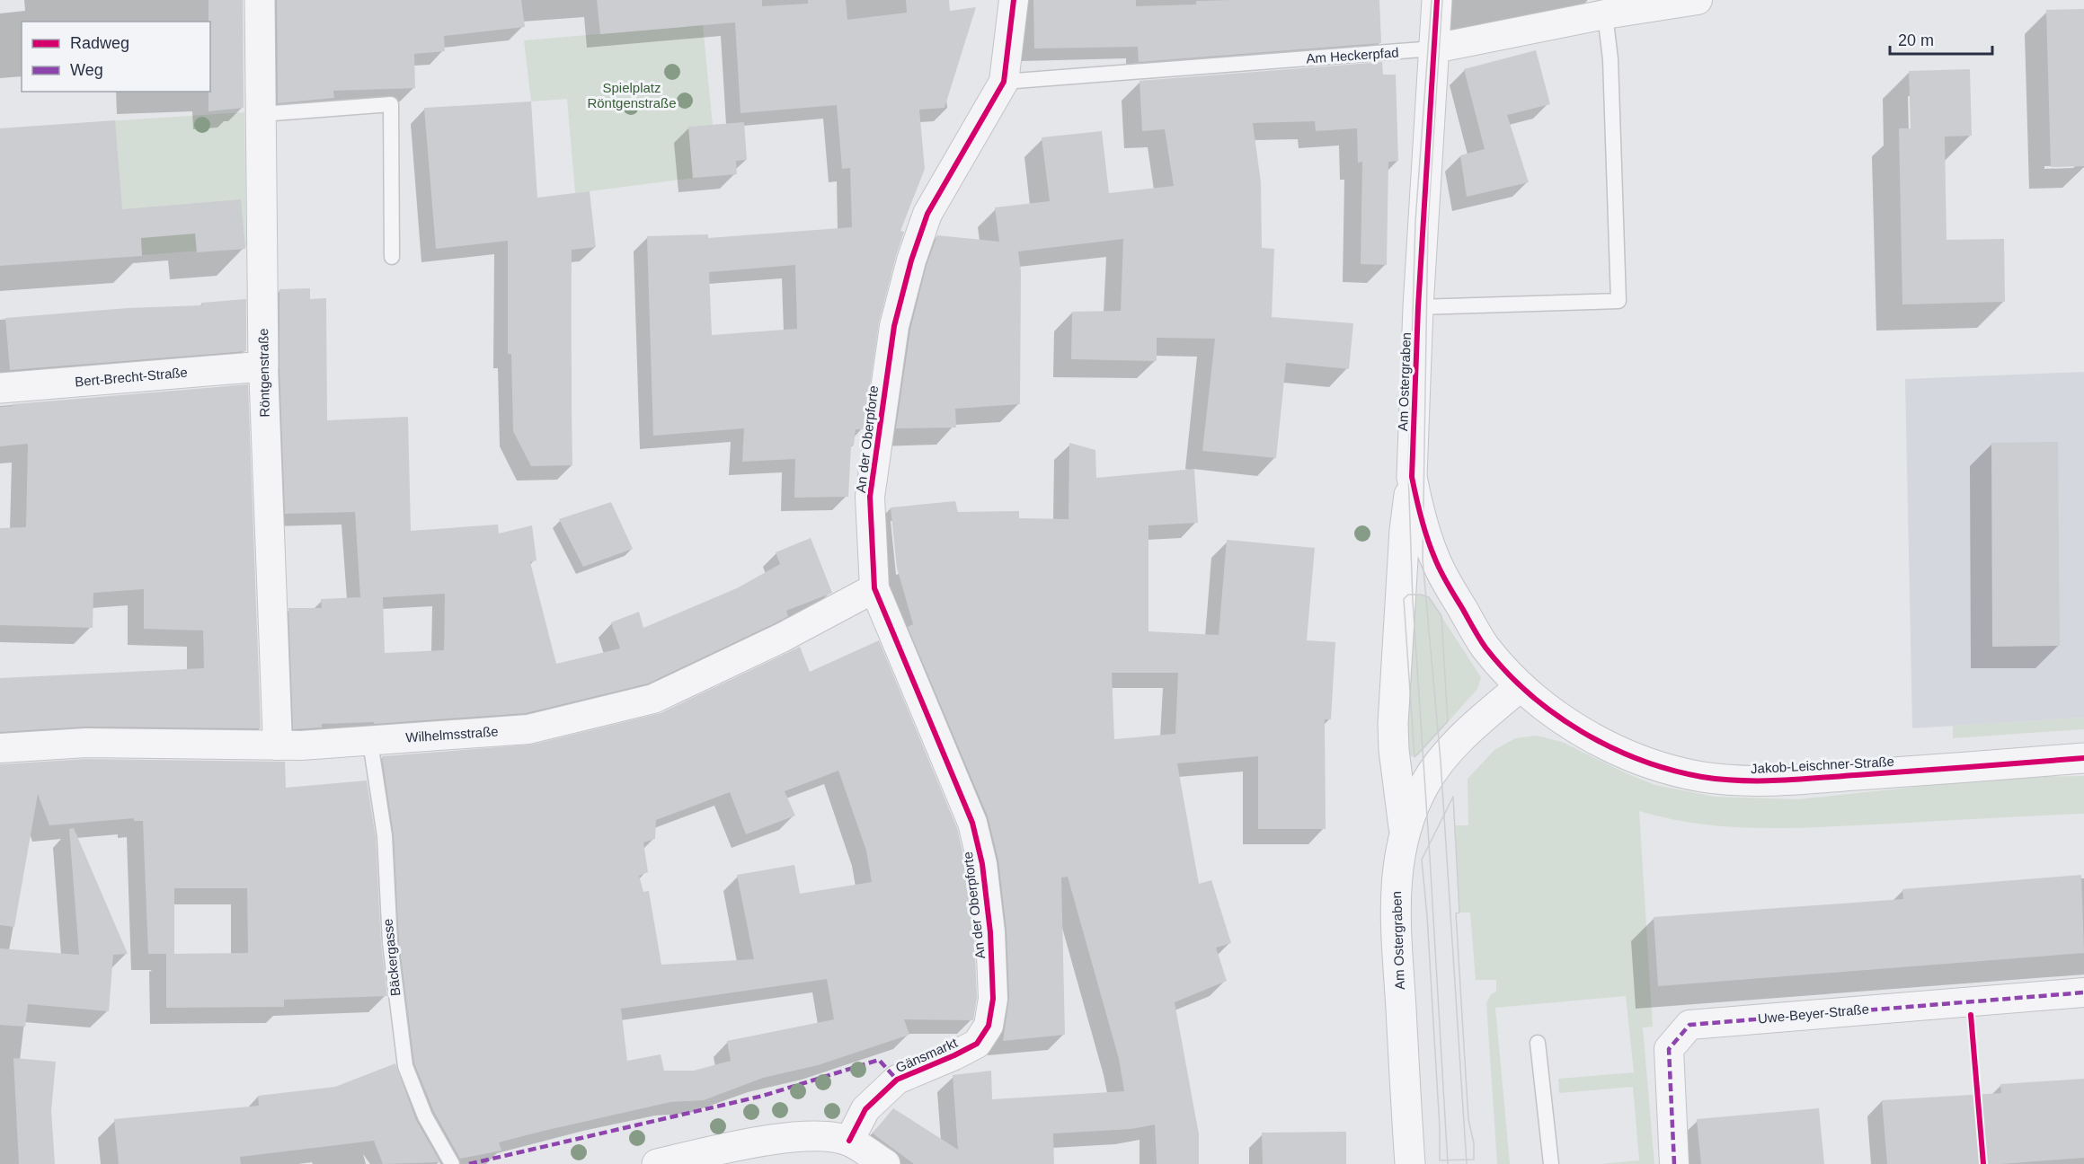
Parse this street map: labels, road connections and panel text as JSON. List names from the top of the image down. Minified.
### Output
{"streets":{"street":["Am Heckerpfad","Röntgenstraße","Bert-Brecht-Straße","Am Ostergraben","An der Oberpforte","Wilhelmsstraße","Jakob-Leischner-Straße","Uwe-Beyer-Straße","Gänsmarkt"],"lane":["Bäckergasse"]},"crossings":[["Am Heckerpfad","Am Ostergraben"],["Am Heckerpfad","An der Oberpforte"],["Röntgenstraße","Bert-Brecht-Straße"],["Röntgenstraße","Wilhelmsstraße"],["Am Ostergraben","Jakob-Leischner-Straße"],["An der Oberpforte","Wilhelmsstraße"],["An der Oberpforte","Gänsmarkt"],["Wilhelmsstraße","Bäckergasse"]],"parks":["Spielplatz Röntgenstraße"],"legend":["Radweg","Weg"],"scale_bar":"20 m"}
